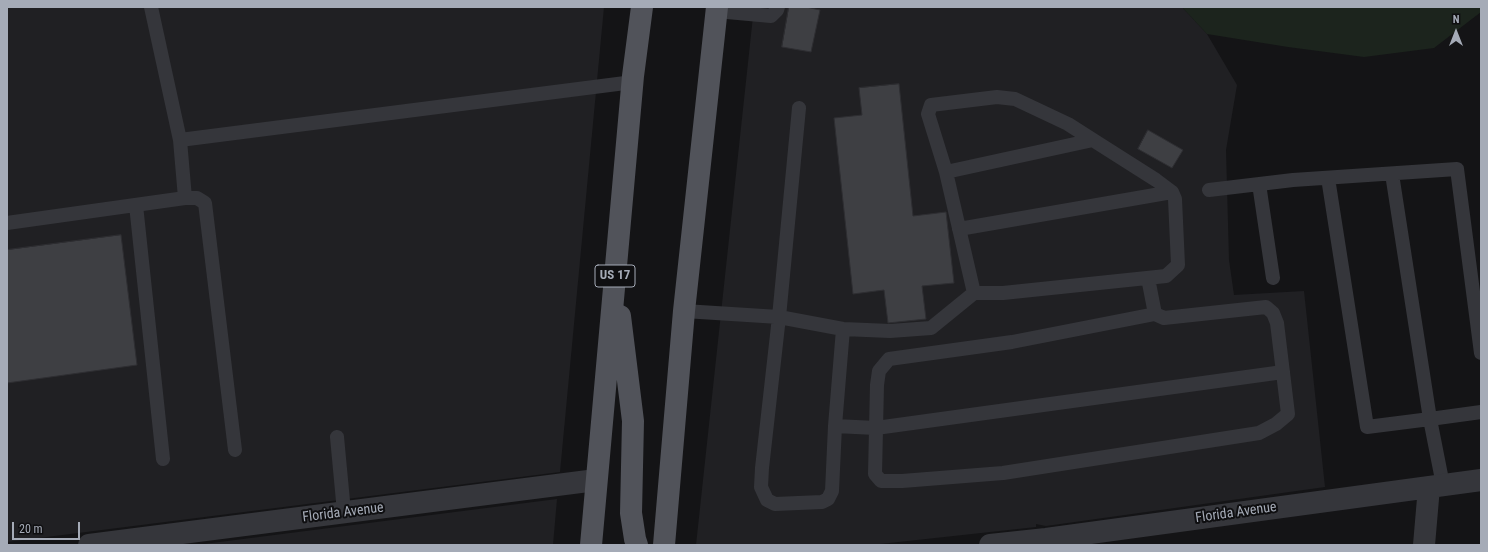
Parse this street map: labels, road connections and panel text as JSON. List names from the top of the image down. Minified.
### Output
{"streets":{"main road":["US 17"],"street":["Florida Avenue"]},"crossings":[["US 17","Florida Avenue"]],"scale_bar":"20 m","north":"top"}
